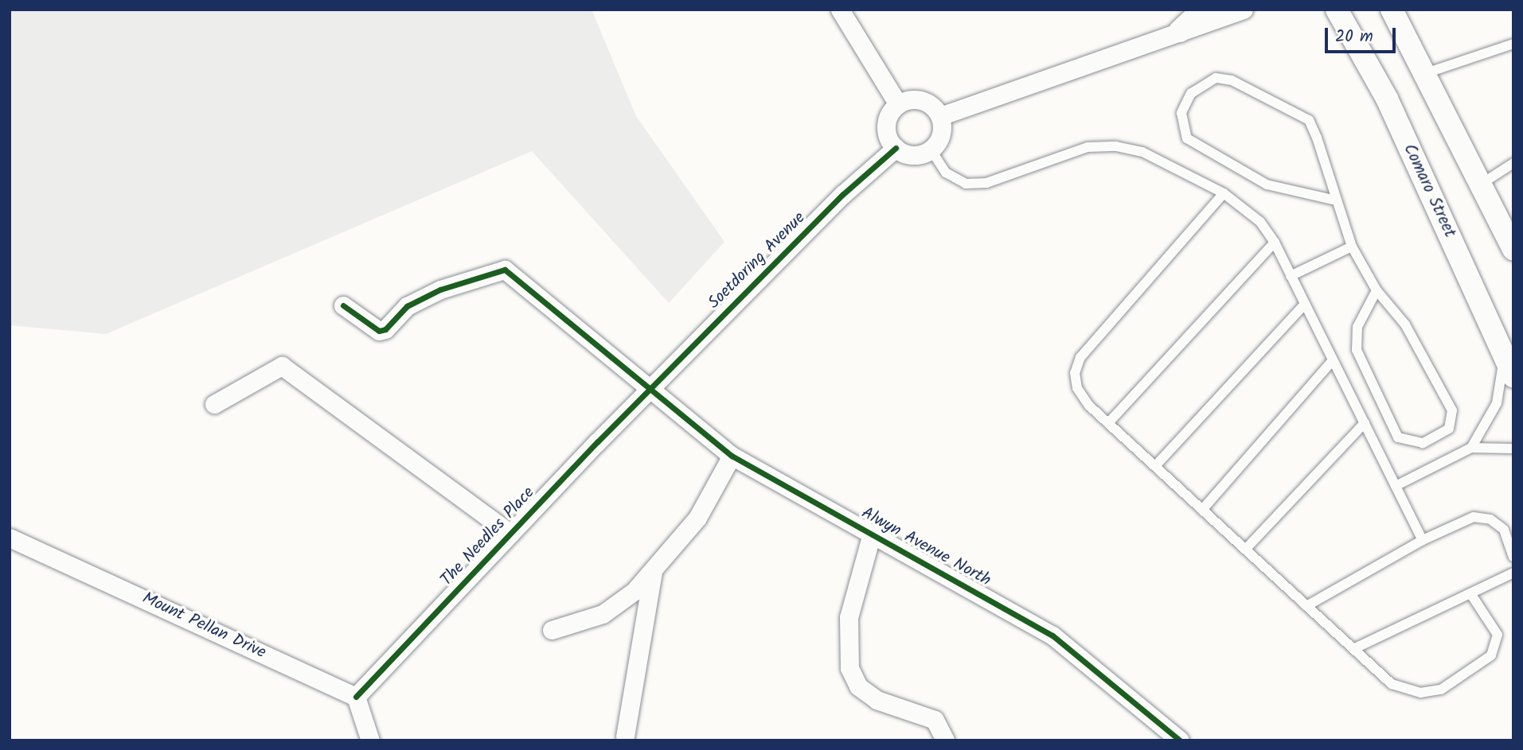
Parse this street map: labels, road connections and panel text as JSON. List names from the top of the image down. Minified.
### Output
{"streets":{"street":["Comaro Street","Soetdoring Avenue","The Needles Place","Alwyn Avenue North","Mount Pellan Drive"]},"crossings":[["Soetdoring Avenue","The Needles Place"],["Soetdoring Avenue","Alwyn Avenue North"],["The Needles Place","Alwyn Avenue North"],["The Needles Place","Mount Pellan Drive"]],"scale_bar":"20 m"}
